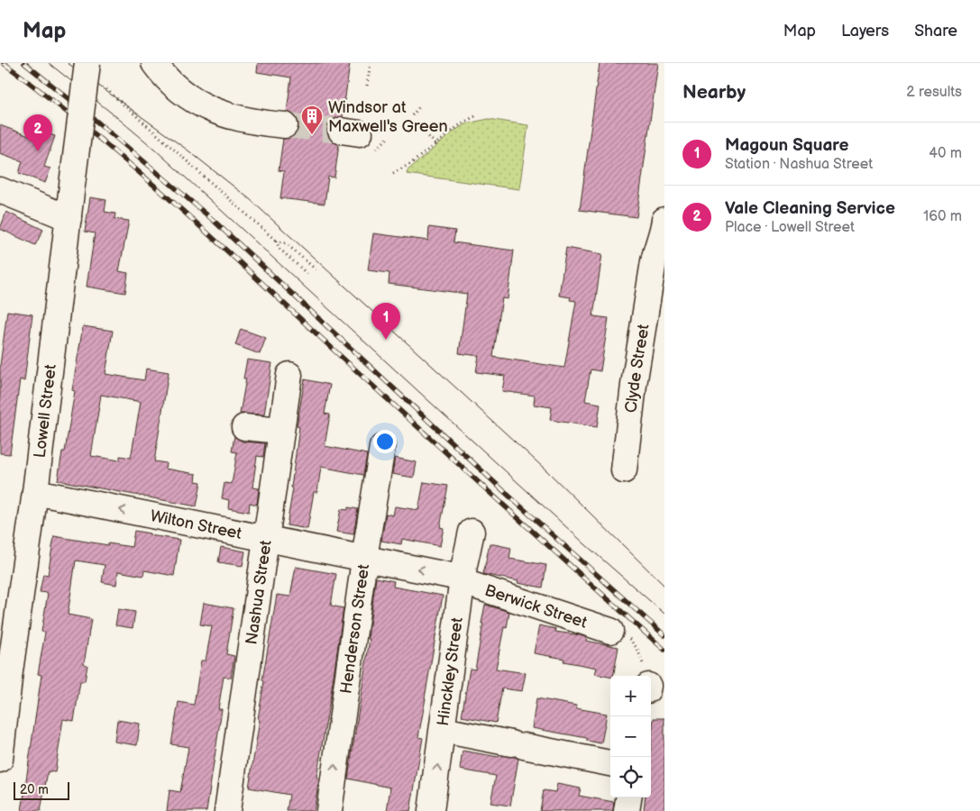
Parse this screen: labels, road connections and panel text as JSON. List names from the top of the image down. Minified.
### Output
{"streets":{"street":["Clyde Street","Lowell Street","Wilton Street","Nashua Street","Berwick Street","Henderson Street","Hinckley Street"]},"crossings":[["Lowell Street","Wilton Street"],["Wilton Street","Nashua Street"],["Wilton Street","Berwick Street"],["Wilton Street","Henderson Street"],["Wilton Street","Hinckley Street"],["Berwick Street","Hinckley Street"]],"one_way":["Wilton Street","Henderson Street"],"places":{"building":["Windsor at Maxwell's Green"]},"scale_bar":"20 m","page":{"header":"Map","nav":["Map","Layers","Share"],"heading":["Nearby","2 results"],"pins":["2","1"],"list":[{"mark":"1","name":"Magoun Square","note":"Station · Nashua Street","value":"40 m"},{"mark":"2","name":"Vale Cleaning Service","note":"Place · Lowell Street","value":"160 m"}],"map_buttons":["+","−"],"scale":"20 m"}}
